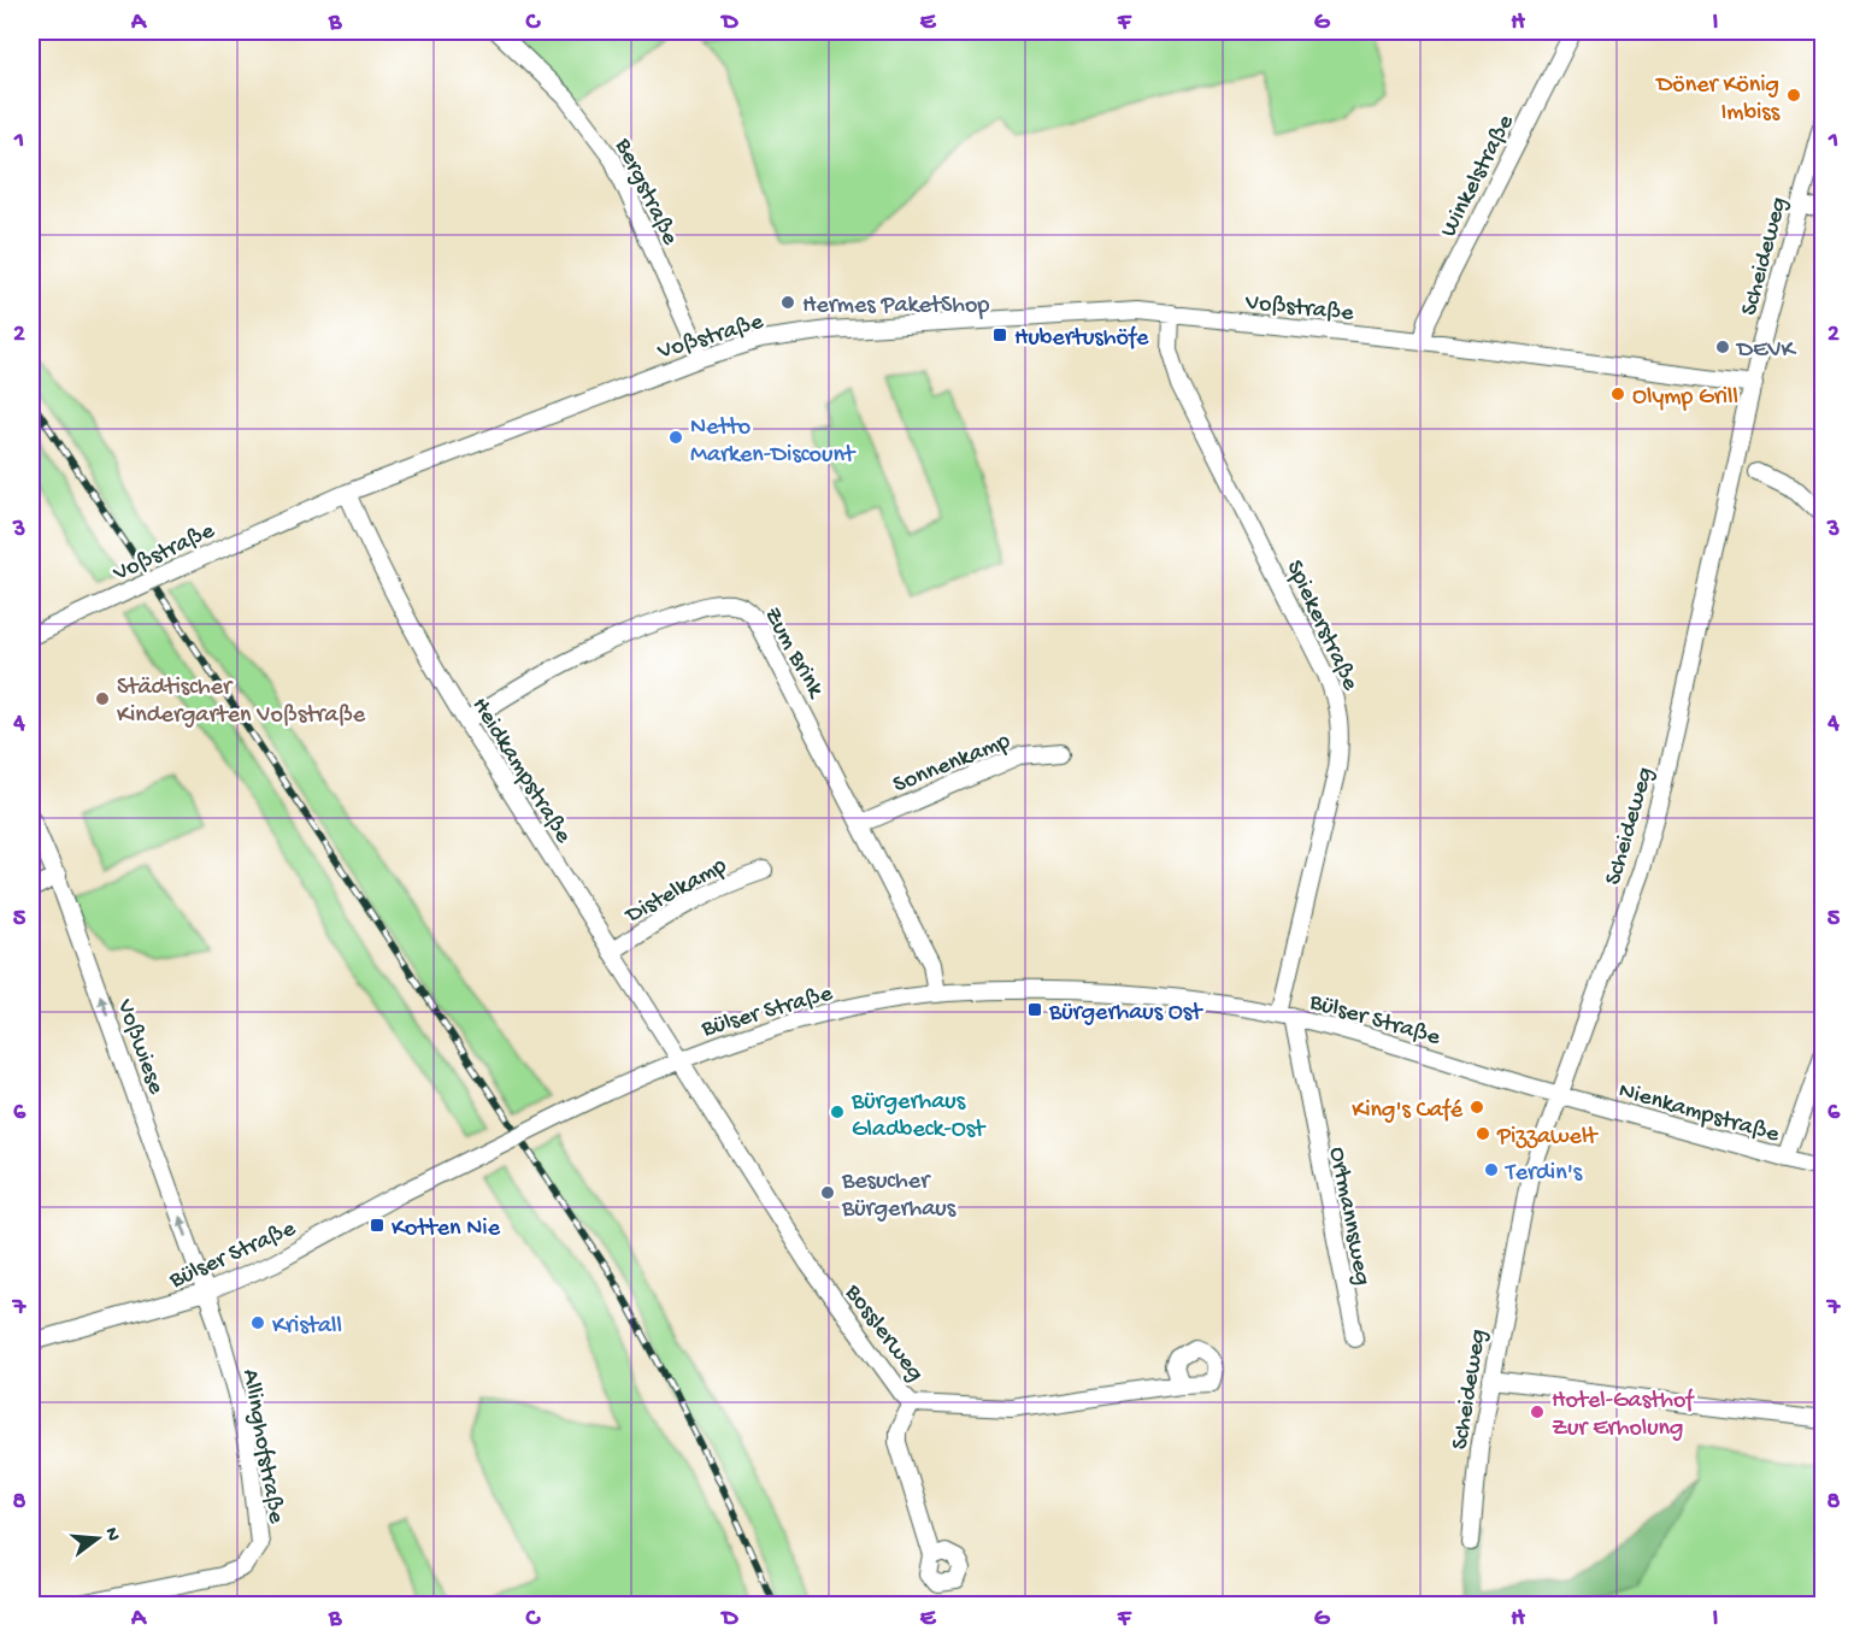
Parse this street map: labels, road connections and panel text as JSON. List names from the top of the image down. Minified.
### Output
{"streets":{"street":["Winkelstraße","Bergstraße","Scheideweg","Voßstraße","Spiekerstraße","Zum Brink","Sonnenkamp","Heidkampstraße","Distelkamp","Bülser Straße","Voßwiese","Nienkampstraße","Ortmannsweg","Bosslerweg","Allinghofstraße"]},"crossings":[["Winkelstraße","Voßstraße"],["Bergstraße","Voßstraße"],["Scheideweg","Voßstraße"],["Scheideweg","Bülser Straße"],["Scheideweg","Nienkampstraße"],["Voßstraße","Spiekerstraße"],["Voßstraße","Heidkampstraße"],["Spiekerstraße","Bülser Straße"],["Spiekerstraße","Ortmannsweg"],["Zum Brink","Sonnenkamp"],["Zum Brink","Heidkampstraße"],["Zum Brink","Bülser Straße"],["Heidkampstraße","Distelkamp"],["Heidkampstraße","Bülser Straße"],["Heidkampstraße","Bosslerweg"],["Bülser Straße","Voßwiese"],["Bülser Straße","Nienkampstraße"],["Bülser Straße","Ortmannsweg"],["Bülser Straße","Bosslerweg"],["Bülser Straße","Allinghofstraße"],["Voßwiese","Allinghofstraße"]],"one_way":["Voßwiese"],"places":{"other":["Döner König Imbiss","Hermes PaketShop","DEVK","Olymp Grill","Netto Marken-Discount","Städtischer Kindergarten Voßstraße","King's Café","Bürgerhaus Gladbeck-Ost","Pizzawelt","Terdin's","Besucher Bürgerhaus","Kristall","Hotel-Gasthof Zur Erholung"],"transit":["Hubertushöfe","Bürgerhaus Ost","Kotten Nie"]},"north":"right","grid":{"columns":["A","B","C","D","E","F","G","H","I"],"rows":["1","2","3","4","5","6","7","8"]}}
